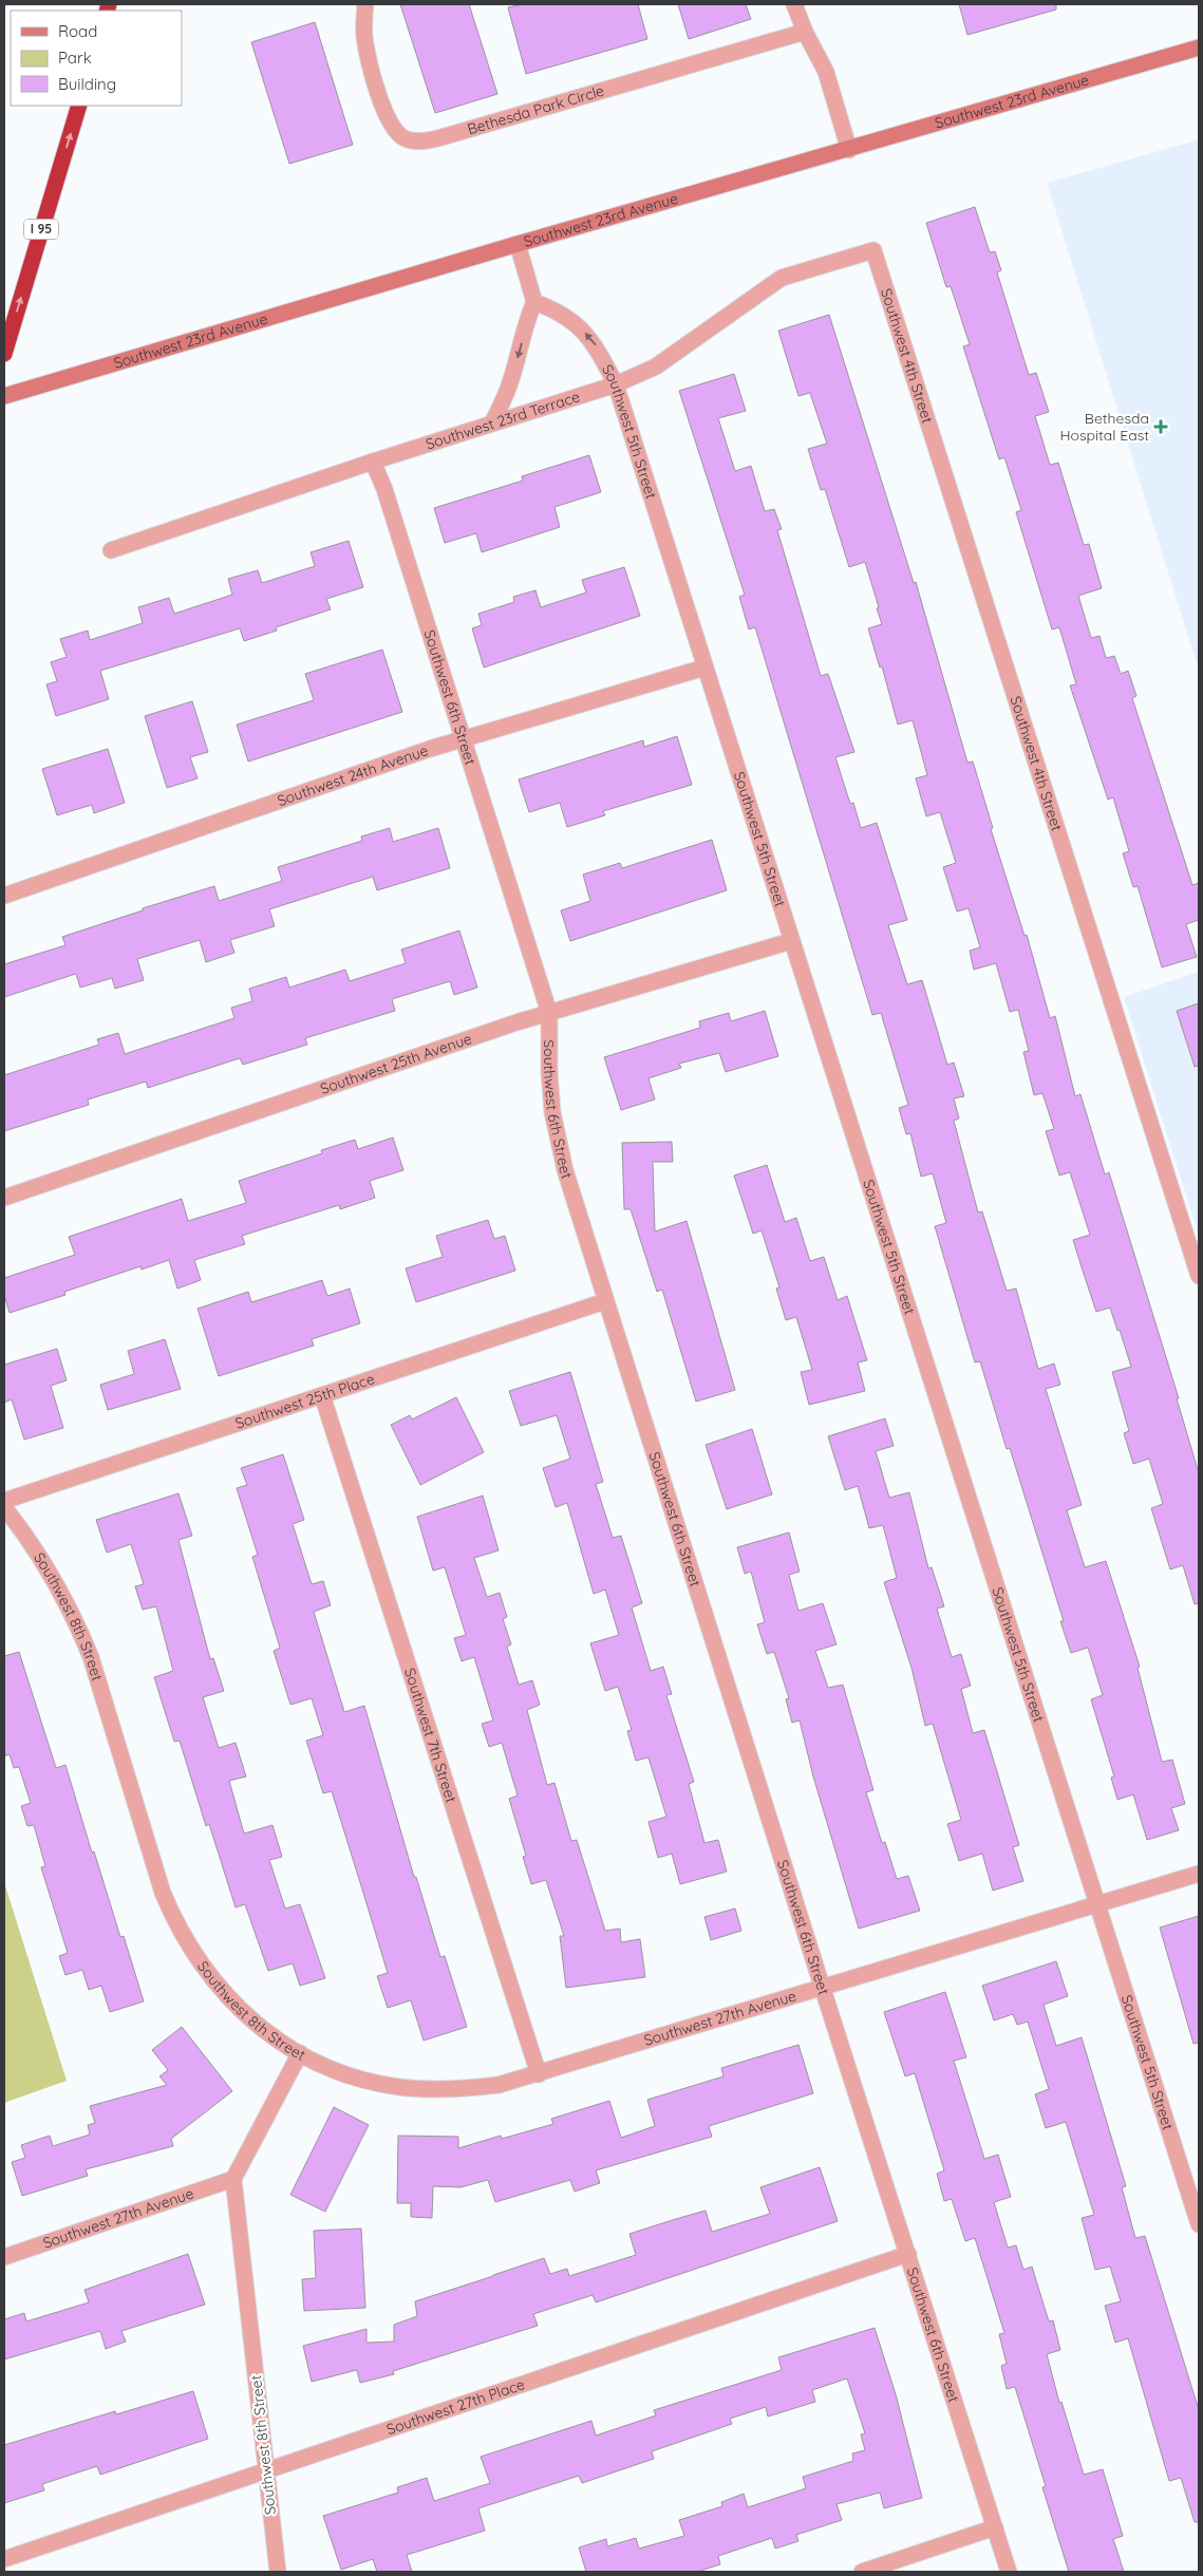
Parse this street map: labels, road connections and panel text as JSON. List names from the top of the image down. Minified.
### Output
{"streets":{"highway":["I 95"],"street":["Southwest 23rd Avenue","Bethesda Park Circle","Southwest 4th Street","Southwest 23rd Terrace","Southwest 5th Street","Southwest 6th Street","Southwest 24th Avenue","Southwest 25th Avenue","Southwest 25th Place","Southwest 8th Street","Southwest 7th Street","Southwest 27th Avenue","Southwest 27th Place"]},"crossings":[["Southwest 4th Street","Southwest 23rd Terrace"],["Southwest 23rd Terrace","Southwest 5th Street"],["Southwest 23rd Terrace","Southwest 6th Street"],["Southwest 5th Street","Southwest 24th Avenue"],["Southwest 5th Street","Southwest 25th Avenue"],["Southwest 5th Street","Southwest 27th Avenue"],["Southwest 6th Street","Southwest 24th Avenue"],["Southwest 6th Street","Southwest 25th Avenue"],["Southwest 6th Street","Southwest 25th Place"],["Southwest 6th Street","Southwest 27th Avenue"],["Southwest 6th Street","Southwest 27th Place"],["Southwest 25th Place","Southwest 7th Street"],["Southwest 8th Street","Southwest 27th Avenue"],["Southwest 8th Street","Southwest 27th Place"],["Southwest 7th Street","Southwest 27th Avenue"]],"places":{"health":["Bethesda Hospital East"]},"legend":["Road","Park","Building"]}
